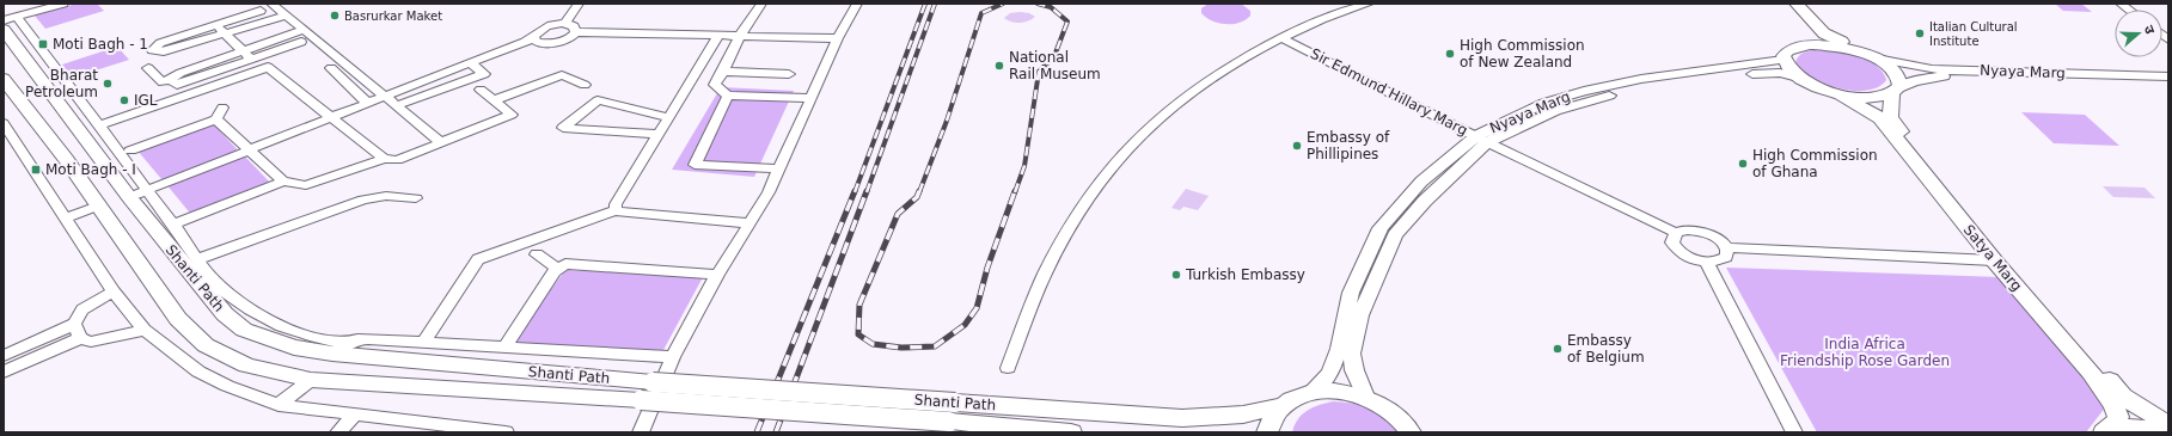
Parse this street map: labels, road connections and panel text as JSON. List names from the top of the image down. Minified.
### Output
{"streets":{"main road":["Satya Marg","Shanti Path"],"street":["Nyaya Marg","Sir Edmund Hillary Marg"]},"crossings":[["Nyaya Marg","Sir Edmund Hillary Marg"],["Nyaya Marg","Satya Marg"],["Nyaya Marg","Shanti Path"]],"parks":["India Africa Friendship Rose Garden"],"places":{"other":["Basrurkar Maket","Italian Cultural Institute","High Commission of New Zealand","National Rail Museum","Bharat Petroleum","IGL","Embassy of Phillipines","High Commission of Ghana","Turkish Embassy","Embassy of Belgium"],"transit":["Moti Bagh - 1","Moti Bagh - I"]},"north":"right"}
